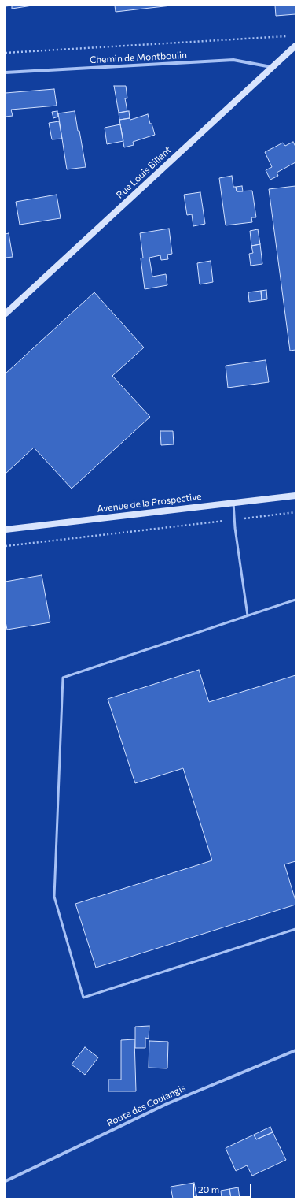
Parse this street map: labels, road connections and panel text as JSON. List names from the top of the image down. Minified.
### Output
{"streets":{"street":["Chemin de Montboulin","Rue Louis Billant","Avenue de la Prospective","Route des Coulangis"]},"crossings":[["Chemin de Montboulin","Rue Louis Billant"]],"scale_bar":"20 m"}
